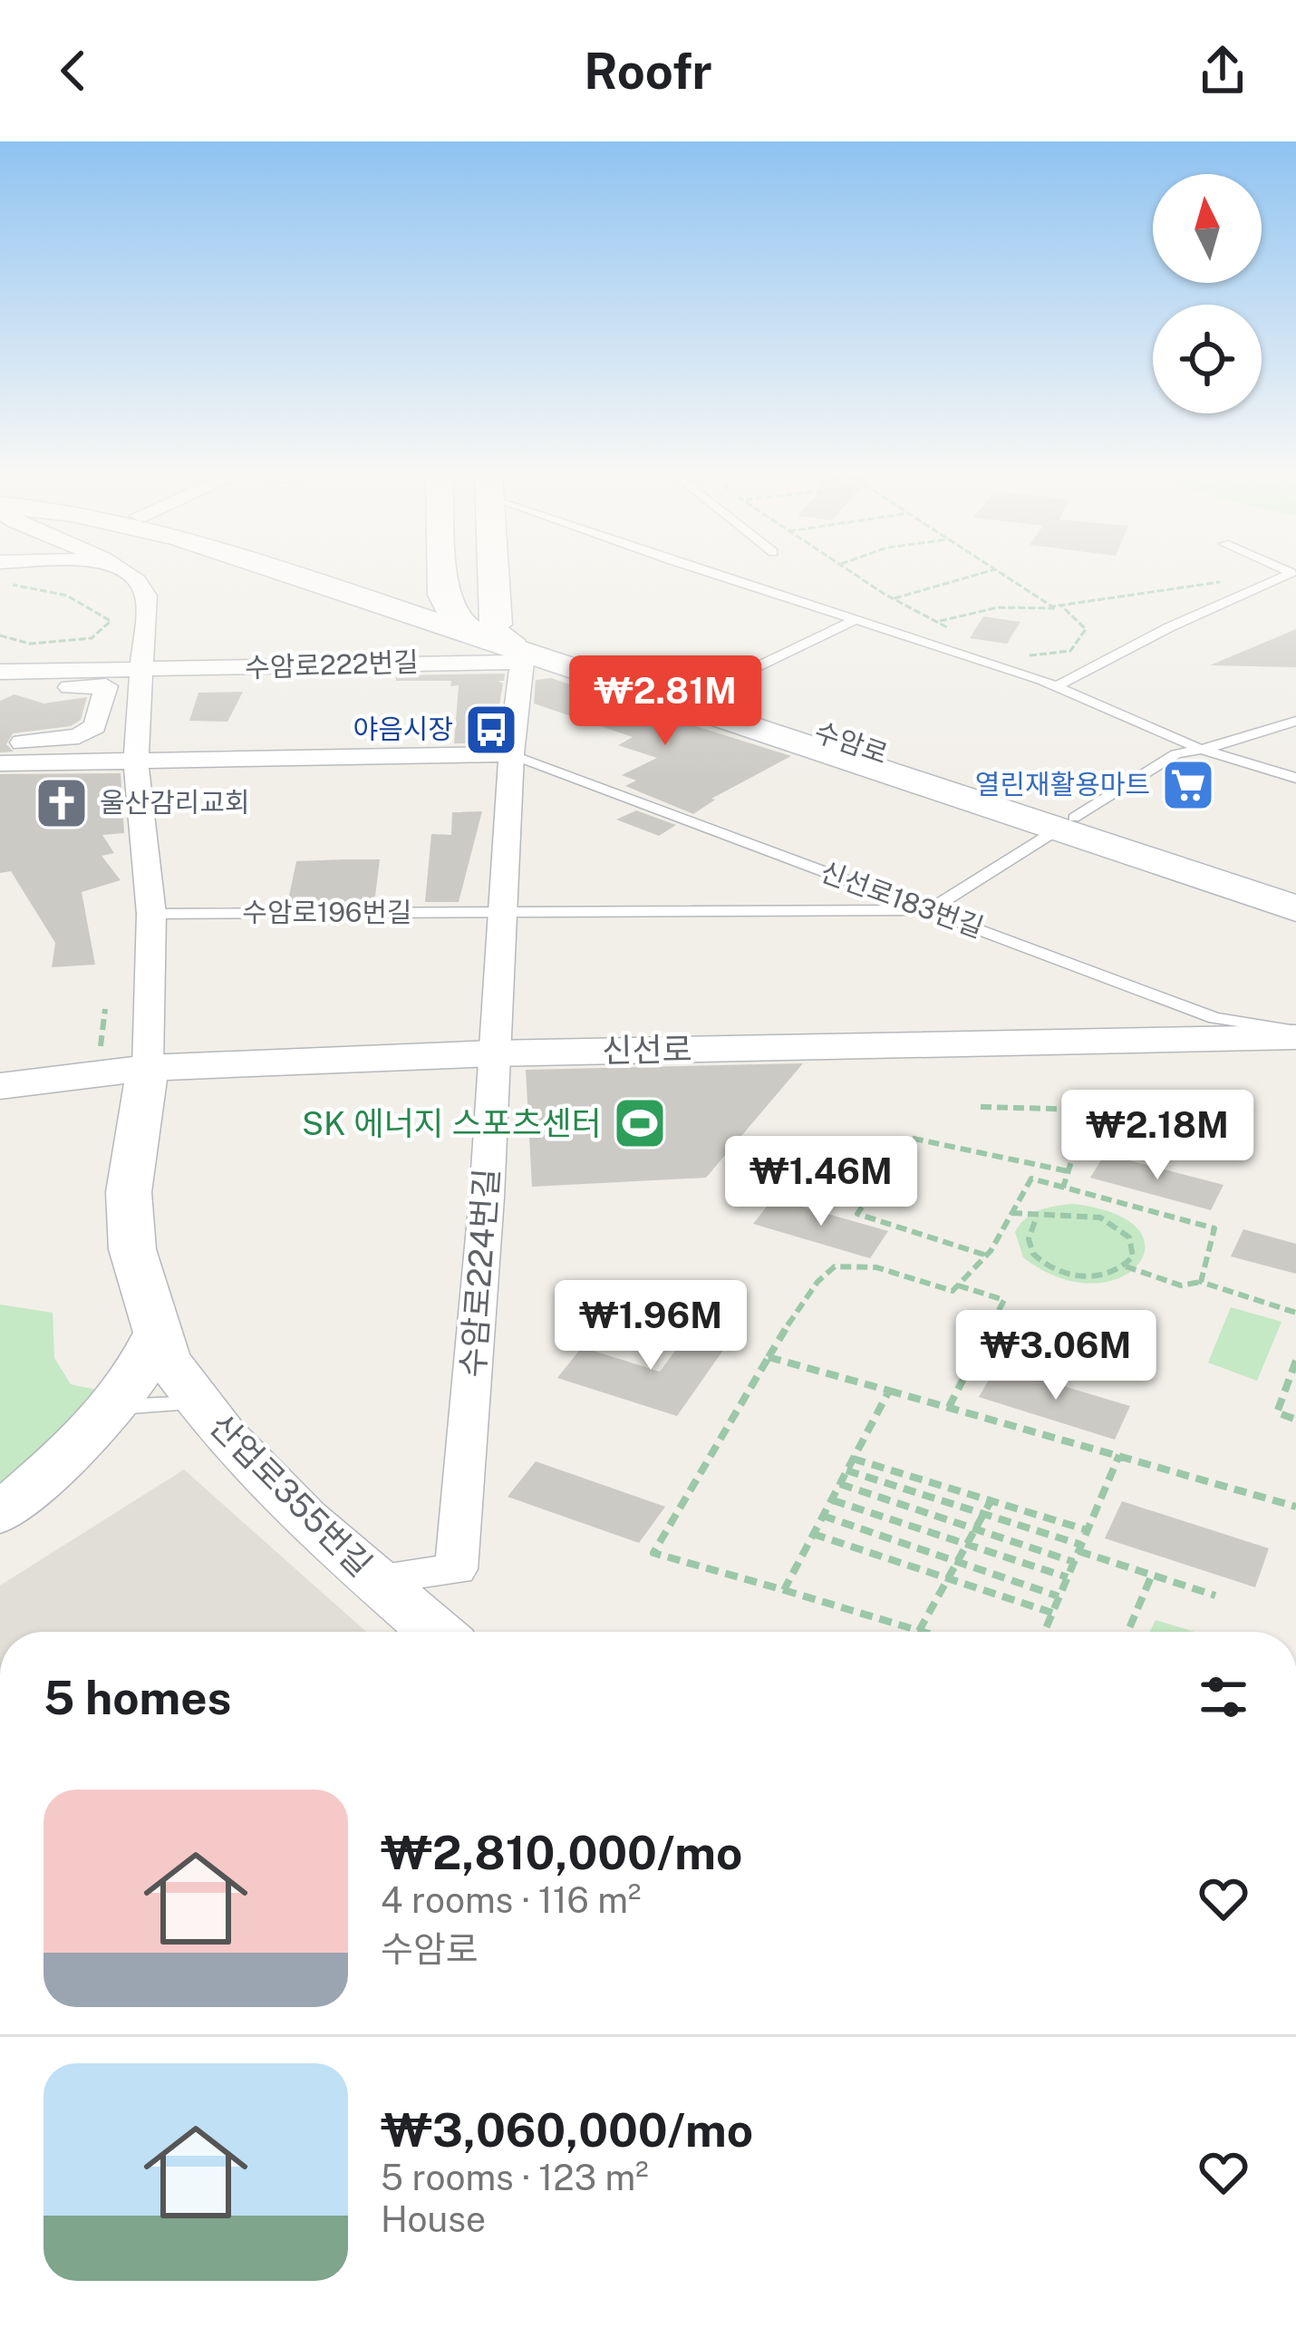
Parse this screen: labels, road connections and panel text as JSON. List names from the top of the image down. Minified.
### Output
{"streets":{"main road":["수암로"],"street":["수암로222번길","신선로","수암로224번길","산업로355번길"],"lane":["신선로183번길","수암로196번길"]},"crossings":[["수암로222번길","수암로"],["수암로222번길","수암로224번길"],["수암로","수암로224번길"],["신선로183번길","신선로"],["신선로183번길","수암로224번길"],["수암로196번길","수암로224번길"],["신선로","수암로224번길"],["신선로","산업로355번길"]],"places":{"bus stop":["야음시장"],"supermarket":["열린재활용마트"],"church":["울산감리교회"],"sports":["SK 에너지 스포츠센터"]},"north":"top","page":{"header":"Roofr","price":["₩2.81M","₩2.18M","₩1.46M","₩1.96M","₩3.06M"],"heading":"5 homes","list":[{"name":"₩2,810,000/mo","note":"4 rooms · 116 m² · 수암로"},{"name":"₩3,060,000/mo","note":"5 rooms · 123 m² · House"}]}}
